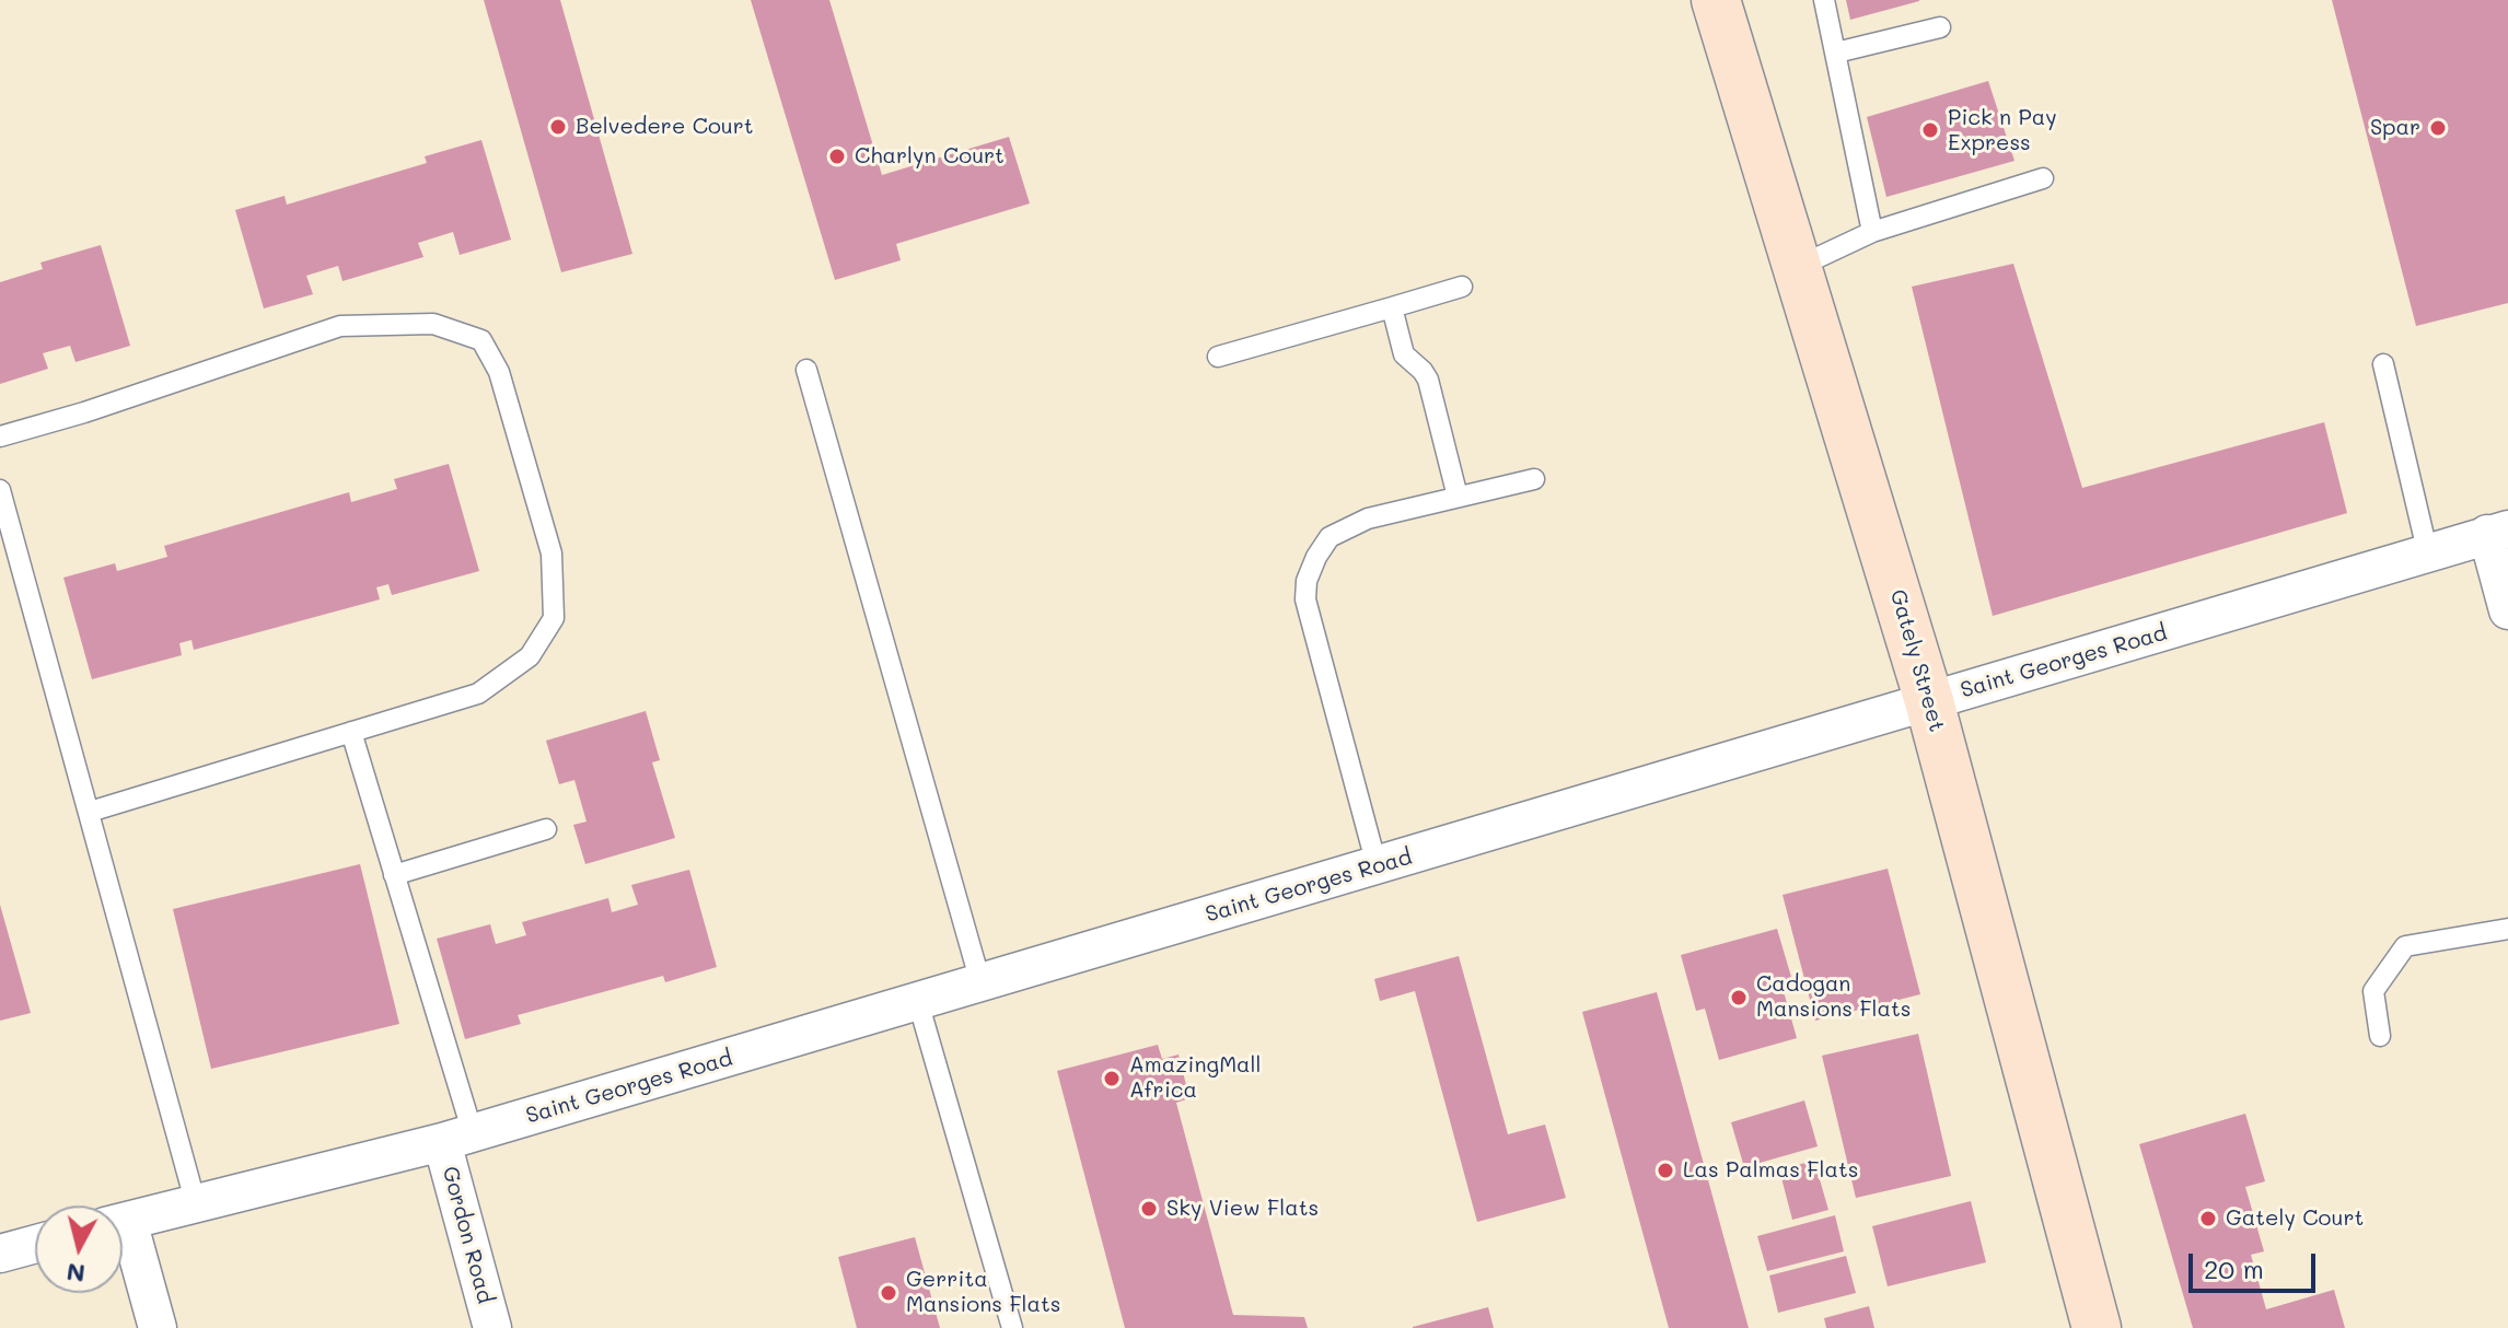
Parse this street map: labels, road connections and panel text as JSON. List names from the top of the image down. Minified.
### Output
{"streets":{"street":["Gately Street","Saint Georges Road","Gordon Road"]},"crossings":[["Gately Street","Saint Georges Road"],["Saint Georges Road","Gordon Road"]],"places":["Belvedere Court","Spar","Pick n Pay Express","Charlyn Court","Cadogan Mansions Flats","AmazingMall Africa","Las Palmas Flats","Sky View Flats","Gately Court","Gerrita Mansions Flats"],"scale_bar":"20 m","north":"bottom"}
